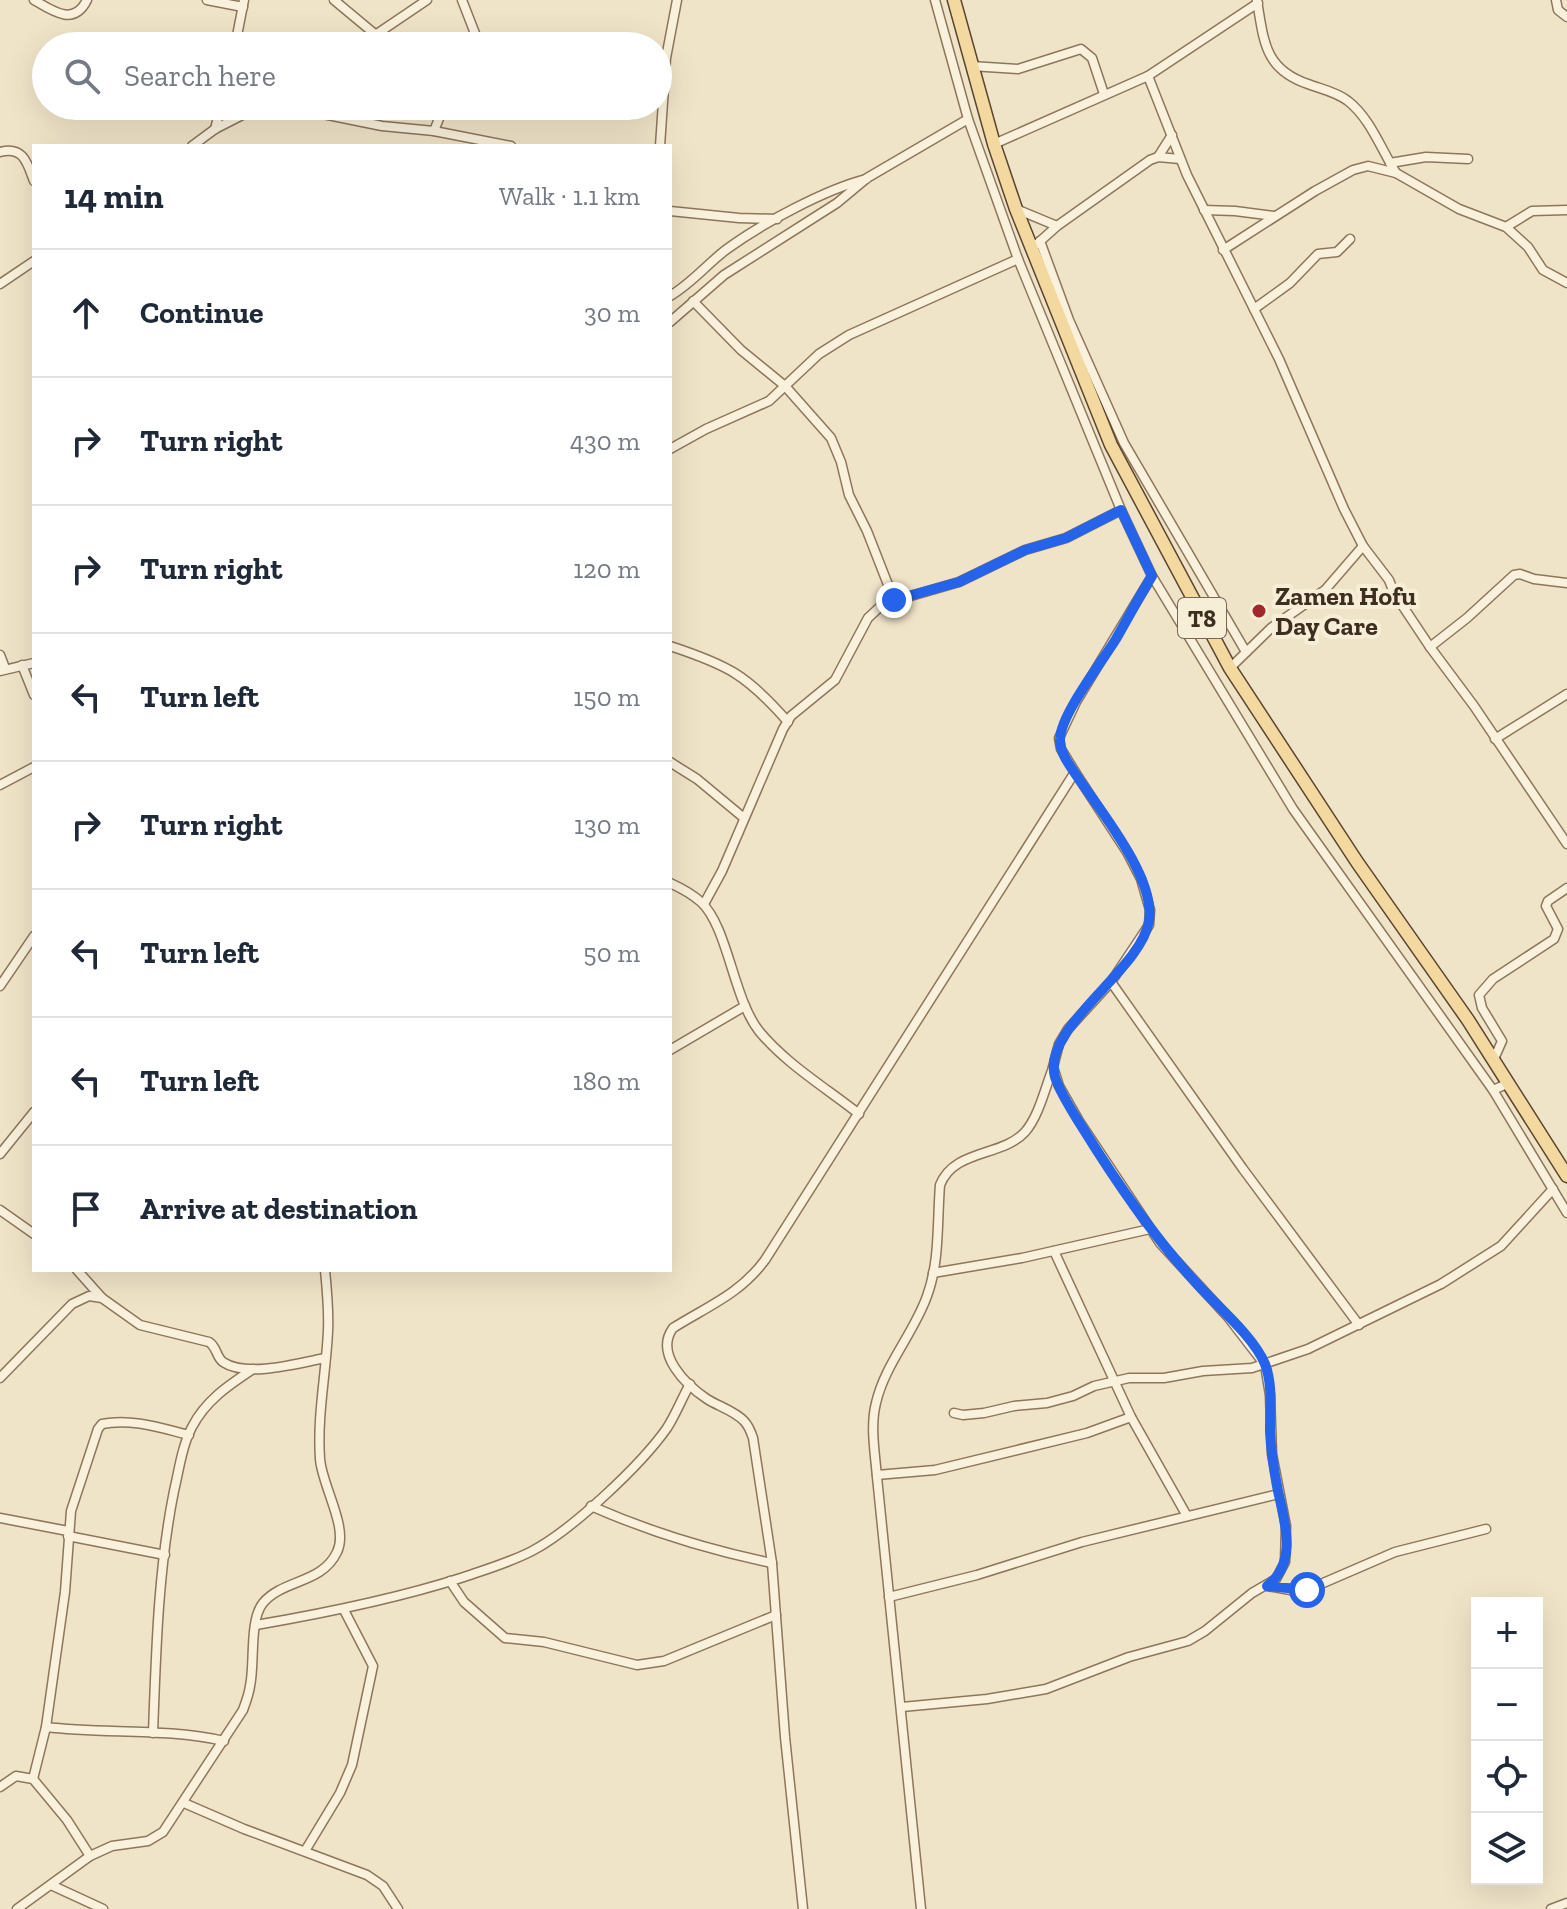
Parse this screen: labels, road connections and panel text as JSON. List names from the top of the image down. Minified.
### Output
{"streets":{"main road":["T8"]},"places":["Zamen Hofu Day Care"],"page":{"search":"Search here","heading":["14 min","Walk · 1.1 km"],"list":[["Continue","30 m"],["Turn right","430 m"],["Turn right","120 m"],["Turn left","150 m"],["Turn right","130 m"],["Turn left","50 m"],["Turn left","180 m"],"Arrive at destination"],"map_buttons":["+","−"]}}
